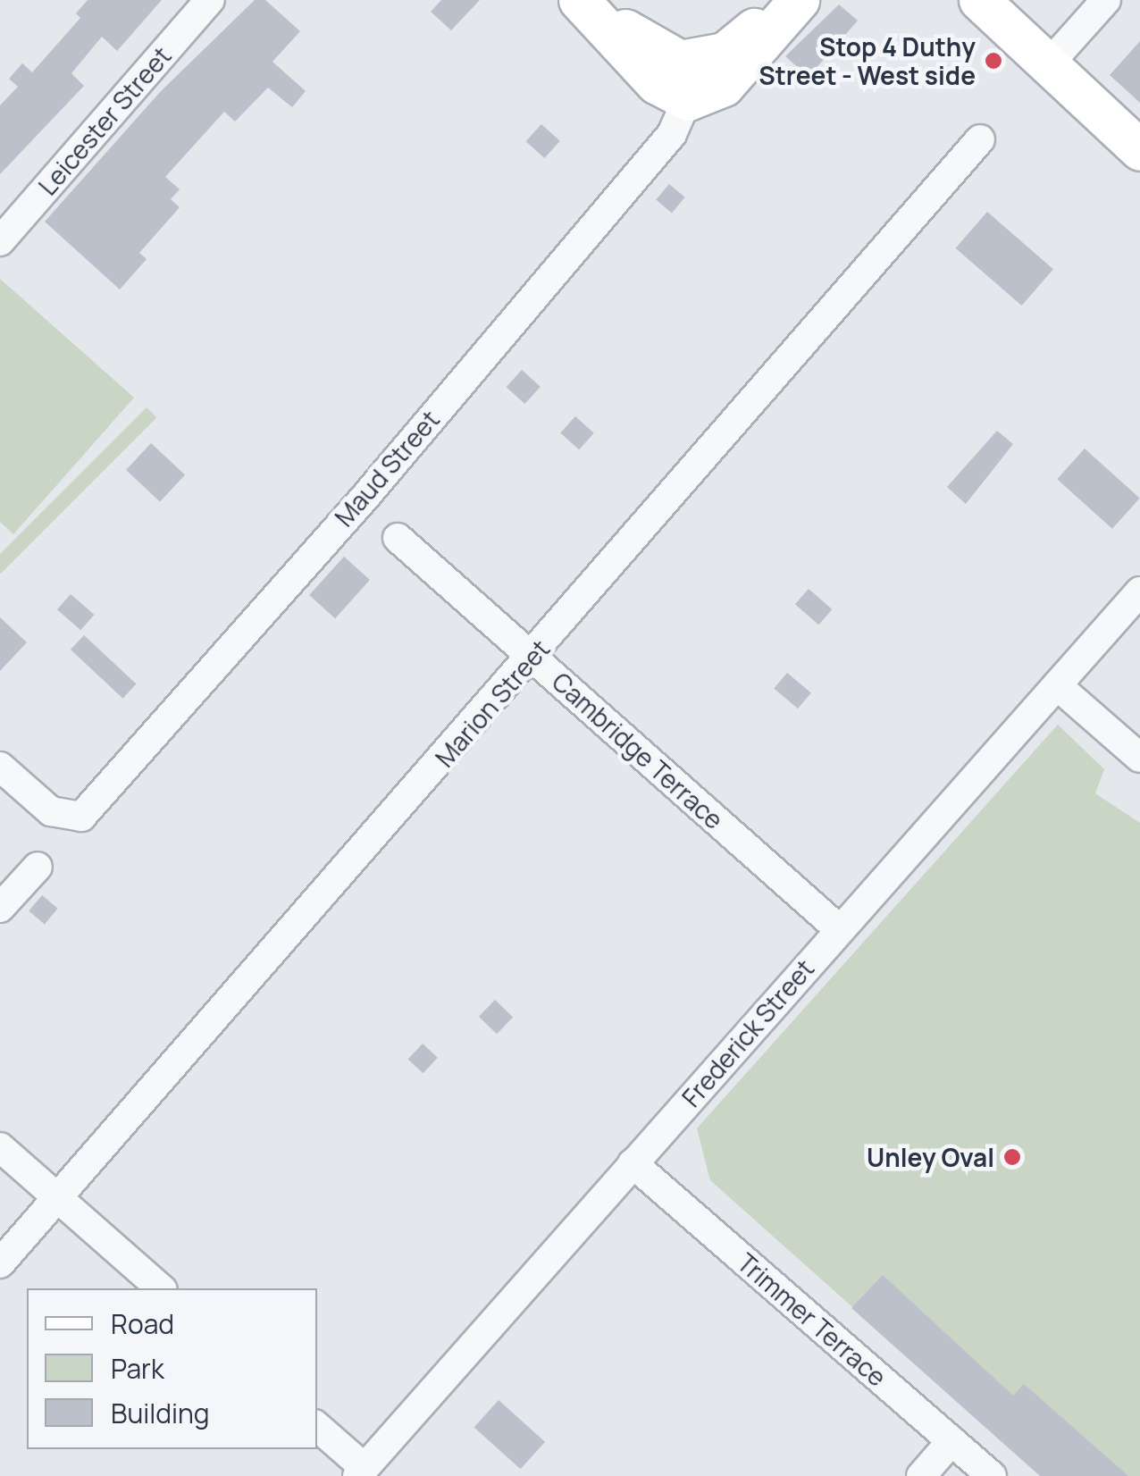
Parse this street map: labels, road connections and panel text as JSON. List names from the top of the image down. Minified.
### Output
{"streets":{"street":["Leicester Street","Maud Street","Marion Street","Cambridge Terrace","Frederick Street","Trimmer Terrace"]},"crossings":[["Marion Street","Cambridge Terrace"],["Cambridge Terrace","Frederick Street"],["Frederick Street","Trimmer Terrace"]],"places":["Stop 4 Duthy Street - West side","Unley Oval"],"legend":["Road","Park","Building"]}
